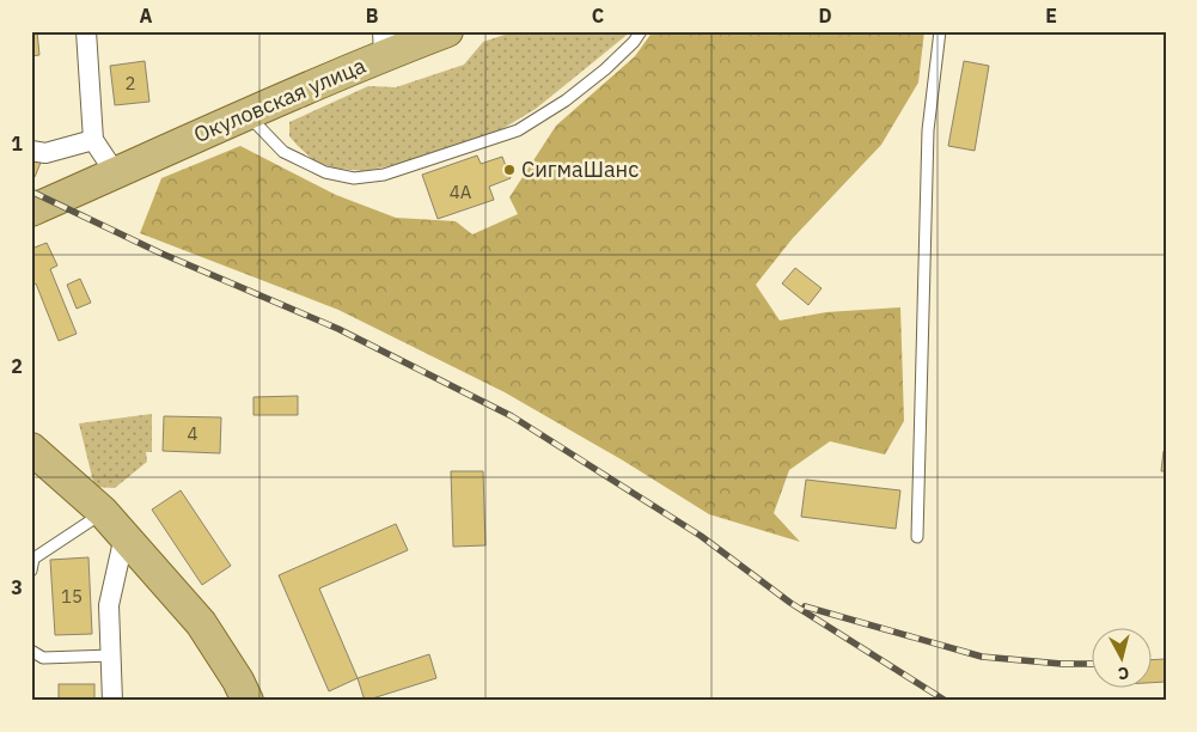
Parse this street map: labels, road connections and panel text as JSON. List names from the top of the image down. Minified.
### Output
{"streets":{"main road":["Окуловская улица"]},"places":["СигмаШанс"],"house_numbers":["2","4А","4","15"],"north":"bottom","grid":{"columns":["A","B","C","D","E"],"rows":["1","2","3"]}}
